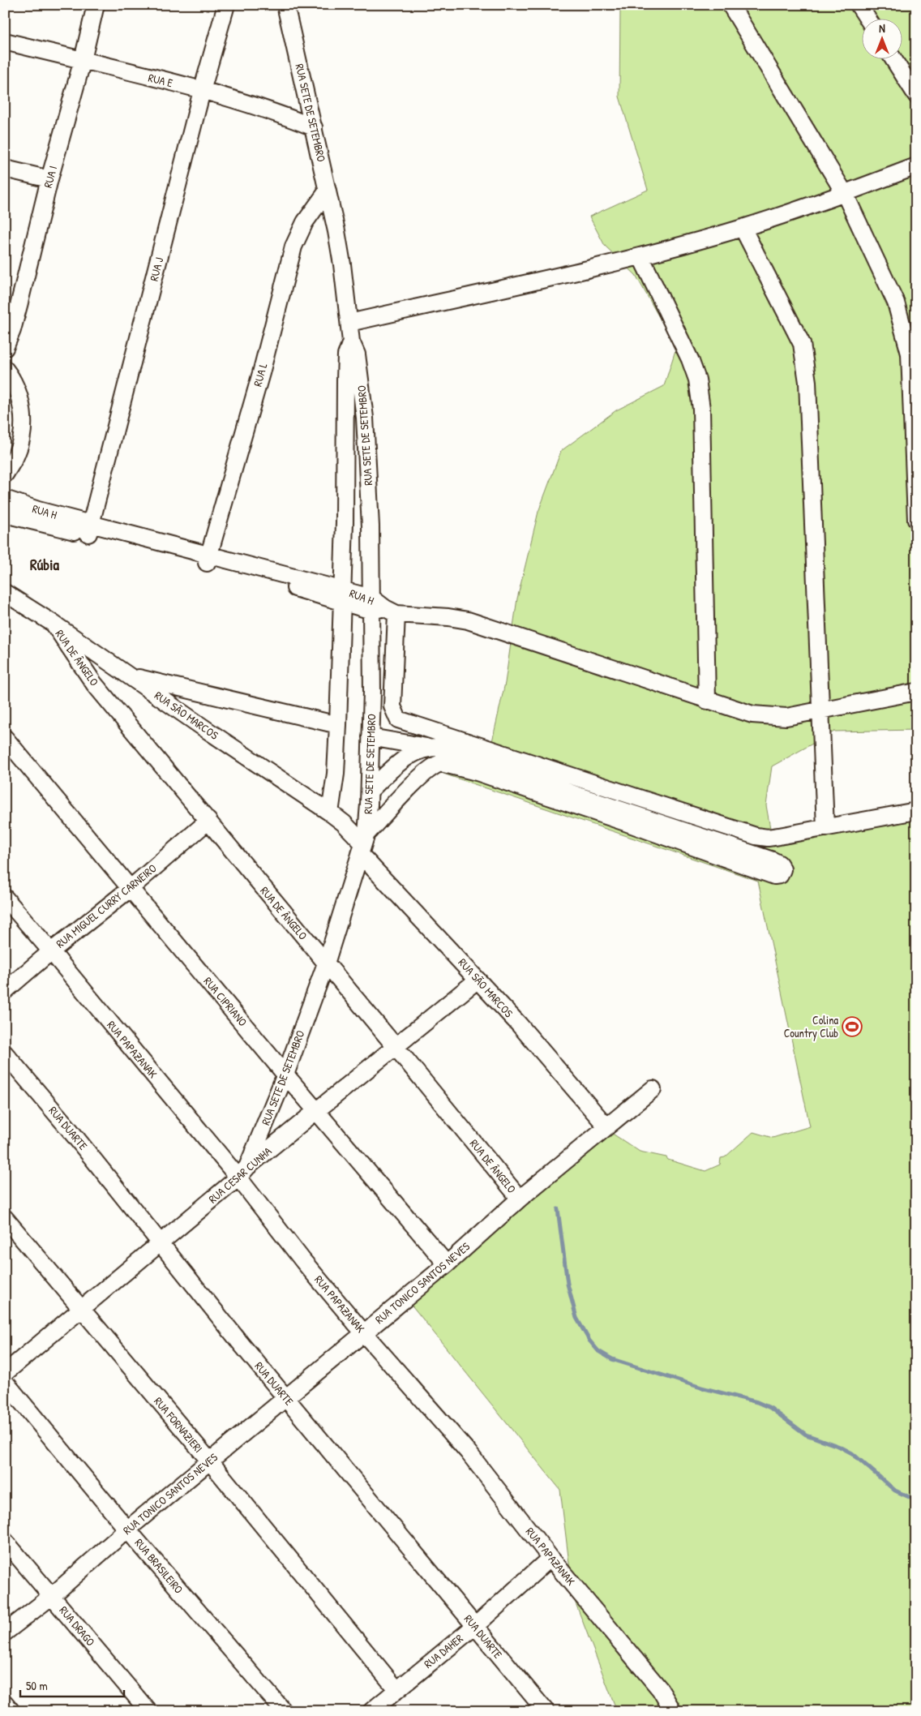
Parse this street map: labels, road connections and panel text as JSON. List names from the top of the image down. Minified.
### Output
{"streets":{"street":["RUA E","RUA SETE DE SETEMBRO","RUA I","RUA J","RUA L","RUA H","RUA DE ÂNGELO","RUA SÃO MARCOS","RUA MIGUEL CURRY CARNEIRO","RUA CIPRIANO","RUA PAPAZANAK","RUA DUARTE","RUA CESAR CUNHA","RUA TONICO SANTOS NEVES","RUA FORNAZIERI","RUA BRASILEIRO","RUA DRAGO","RUA DAHER"]},"crossings":[["RUA E","RUA SETE DE SETEMBRO"],["RUA E","RUA I"],["RUA E","RUA J"],["RUA SETE DE SETEMBRO","RUA L"],["RUA SETE DE SETEMBRO","RUA H"],["RUA SETE DE SETEMBRO","RUA DE ÂNGELO"],["RUA SETE DE SETEMBRO","RUA SÃO MARCOS"],["RUA SETE DE SETEMBRO","RUA CIPRIANO"],["RUA SETE DE SETEMBRO","RUA PAPAZANAK"],["RUA SETE DE SETEMBRO","RUA CESAR CUNHA"],["RUA J","RUA H"],["RUA L","RUA H"],["RUA DE ÂNGELO","RUA SÃO MARCOS"],["RUA DE ÂNGELO","RUA MIGUEL CURRY CARNEIRO"],["RUA DE ÂNGELO","RUA CESAR CUNHA"],["RUA DE ÂNGELO","RUA TONICO SANTOS NEVES"],["RUA SÃO MARCOS","RUA CESAR CUNHA"],["RUA SÃO MARCOS","RUA TONICO SANTOS NEVES"],["RUA MIGUEL CURRY CARNEIRO","RUA CIPRIANO"],["RUA MIGUEL CURRY CARNEIRO","RUA PAPAZANAK"],["RUA CIPRIANO","RUA CESAR CUNHA"],["RUA CIPRIANO","RUA TONICO SANTOS NEVES"],["RUA PAPAZANAK","RUA CESAR CUNHA"],["RUA PAPAZANAK","RUA TONICO SANTOS NEVES"],["RUA PAPAZANAK","RUA DAHER"],["RUA DUARTE","RUA CESAR CUNHA"],["RUA DUARTE","RUA TONICO SANTOS NEVES"],["RUA DUARTE","RUA DAHER"],["RUA CESAR CUNHA","RUA FORNAZIERI"],["RUA TONICO SANTOS NEVES","RUA FORNAZIERI"],["RUA TONICO SANTOS NEVES","RUA BRASILEIRO"],["RUA TONICO SANTOS NEVES","RUA DRAGO"],["RUA FORNAZIERI","RUA DAHER"]],"districts":["Rúbia"],"places":{"sports":["Colina Country Club"]},"scale_bar":"50 m","north":"top"}
